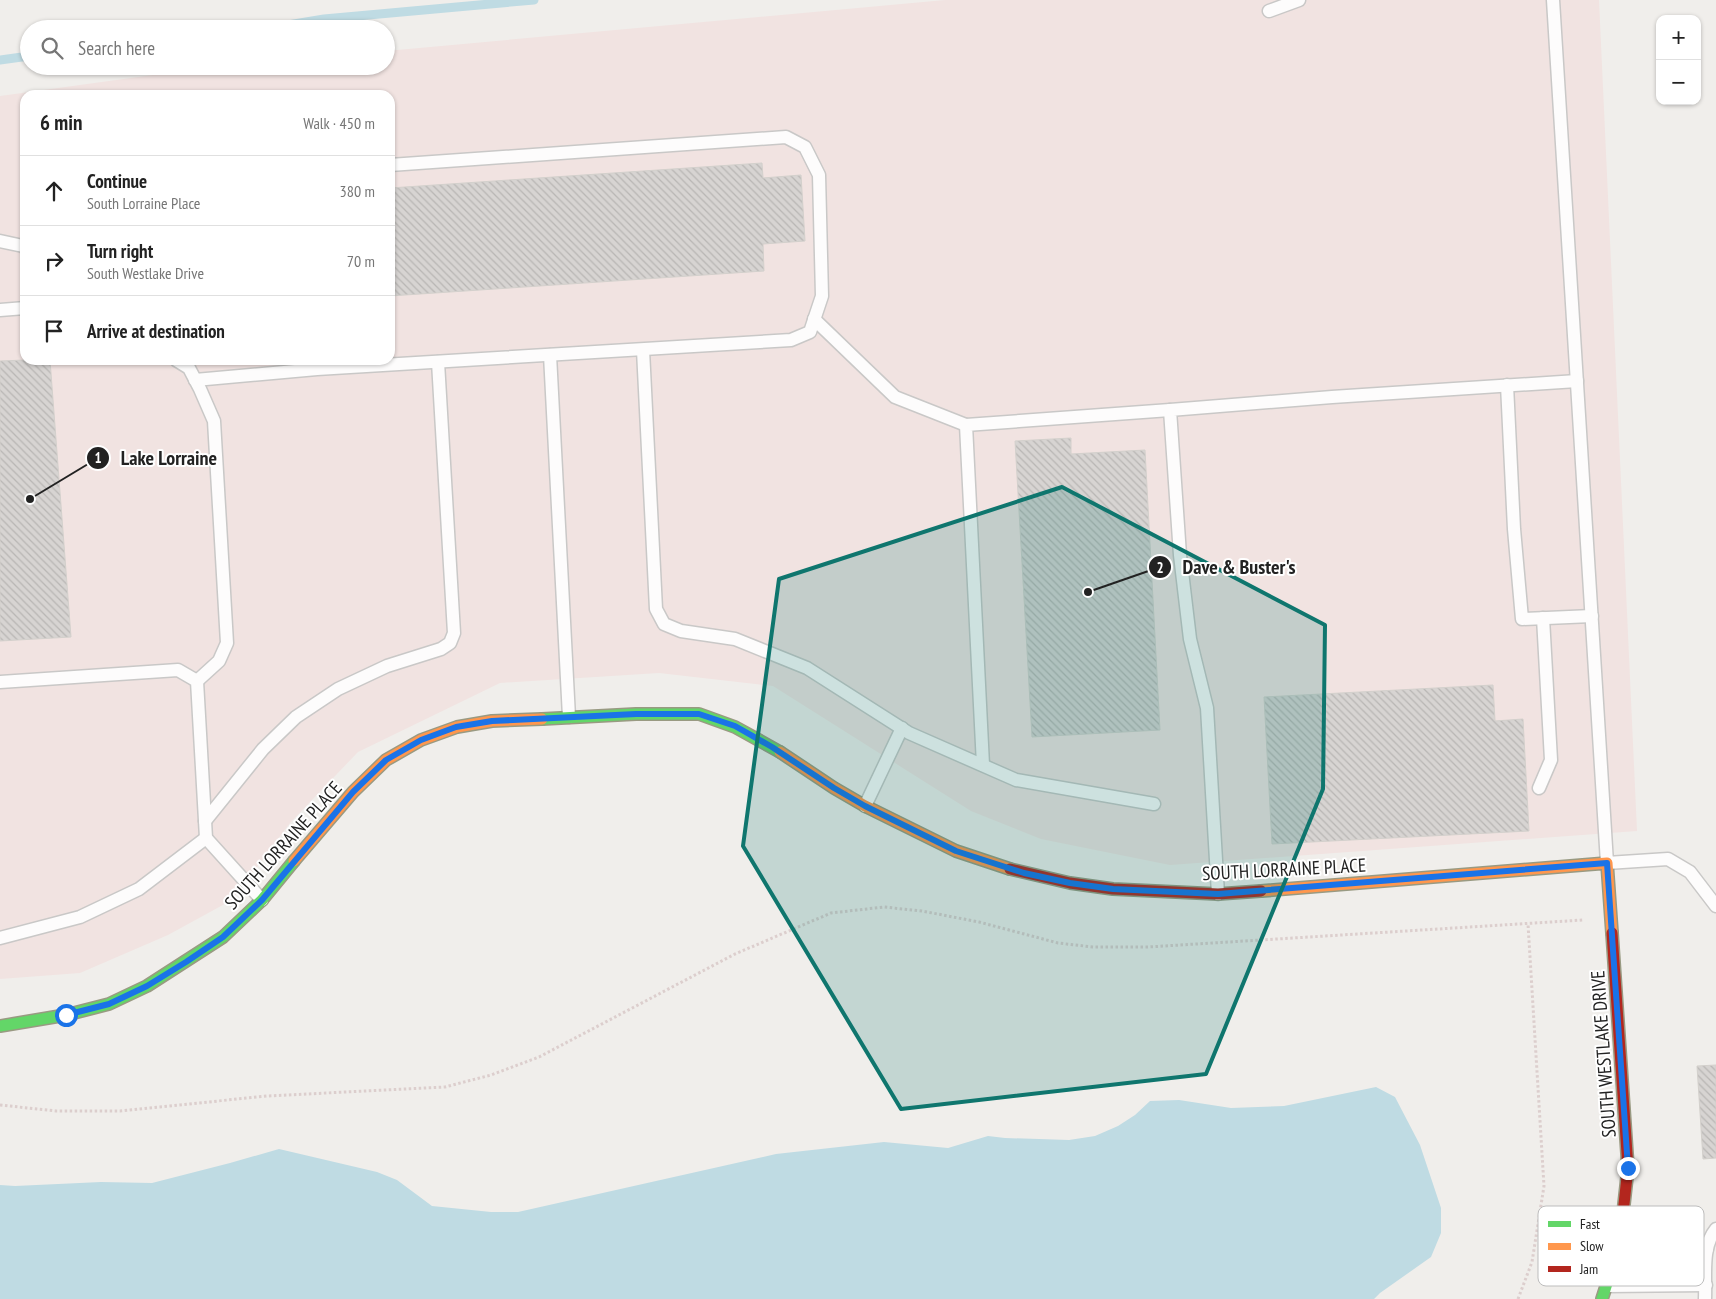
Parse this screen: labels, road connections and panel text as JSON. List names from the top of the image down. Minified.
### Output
{"streets":{"street":["SOUTH LORRAINE PLACE","SOUTH WESTLAKE DRIVE"]},"crossings":[["SOUTH LORRAINE PLACE","SOUTH WESTLAKE DRIVE"]],"places":["Lake Lorraine","Dave & Buster's"],"legend":["Fast","Slow","Jam"],"page":{"map_buttons":["+","−"],"search":"Search here","heading":["6 min","Walk · 450 m"],"list":[["Continue","South Lorraine Place","380 m"],["Turn right","South Westlake Drive","70 m"],"Arrive at destination"]}}
